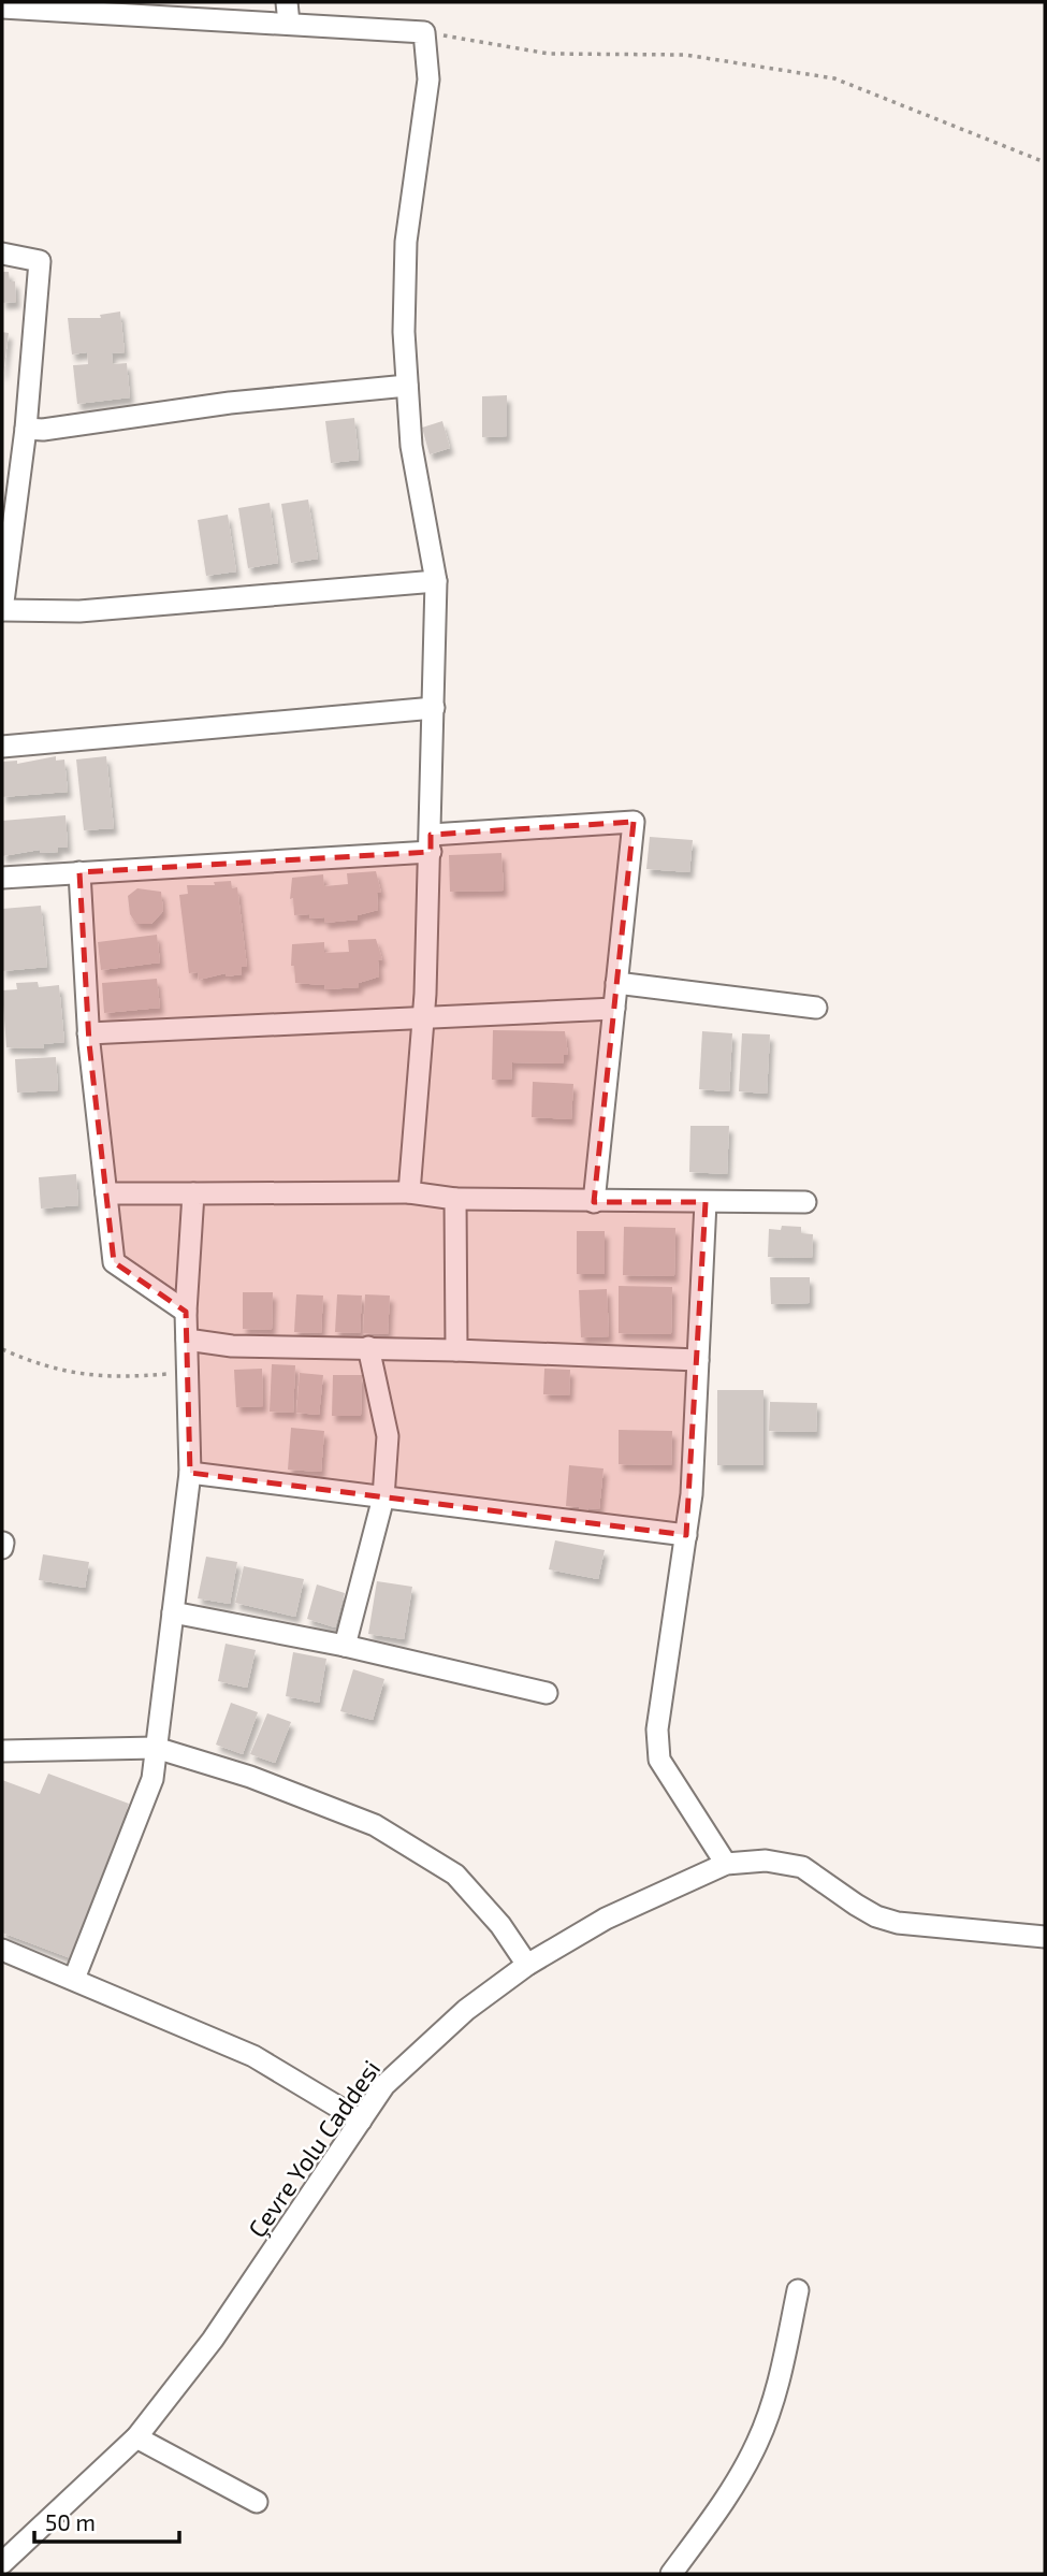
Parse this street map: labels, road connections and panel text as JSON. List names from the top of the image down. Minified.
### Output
{"streets":{"street":["Çevre Yolu Caddesi"]},"scale_bar":"50 m"}
